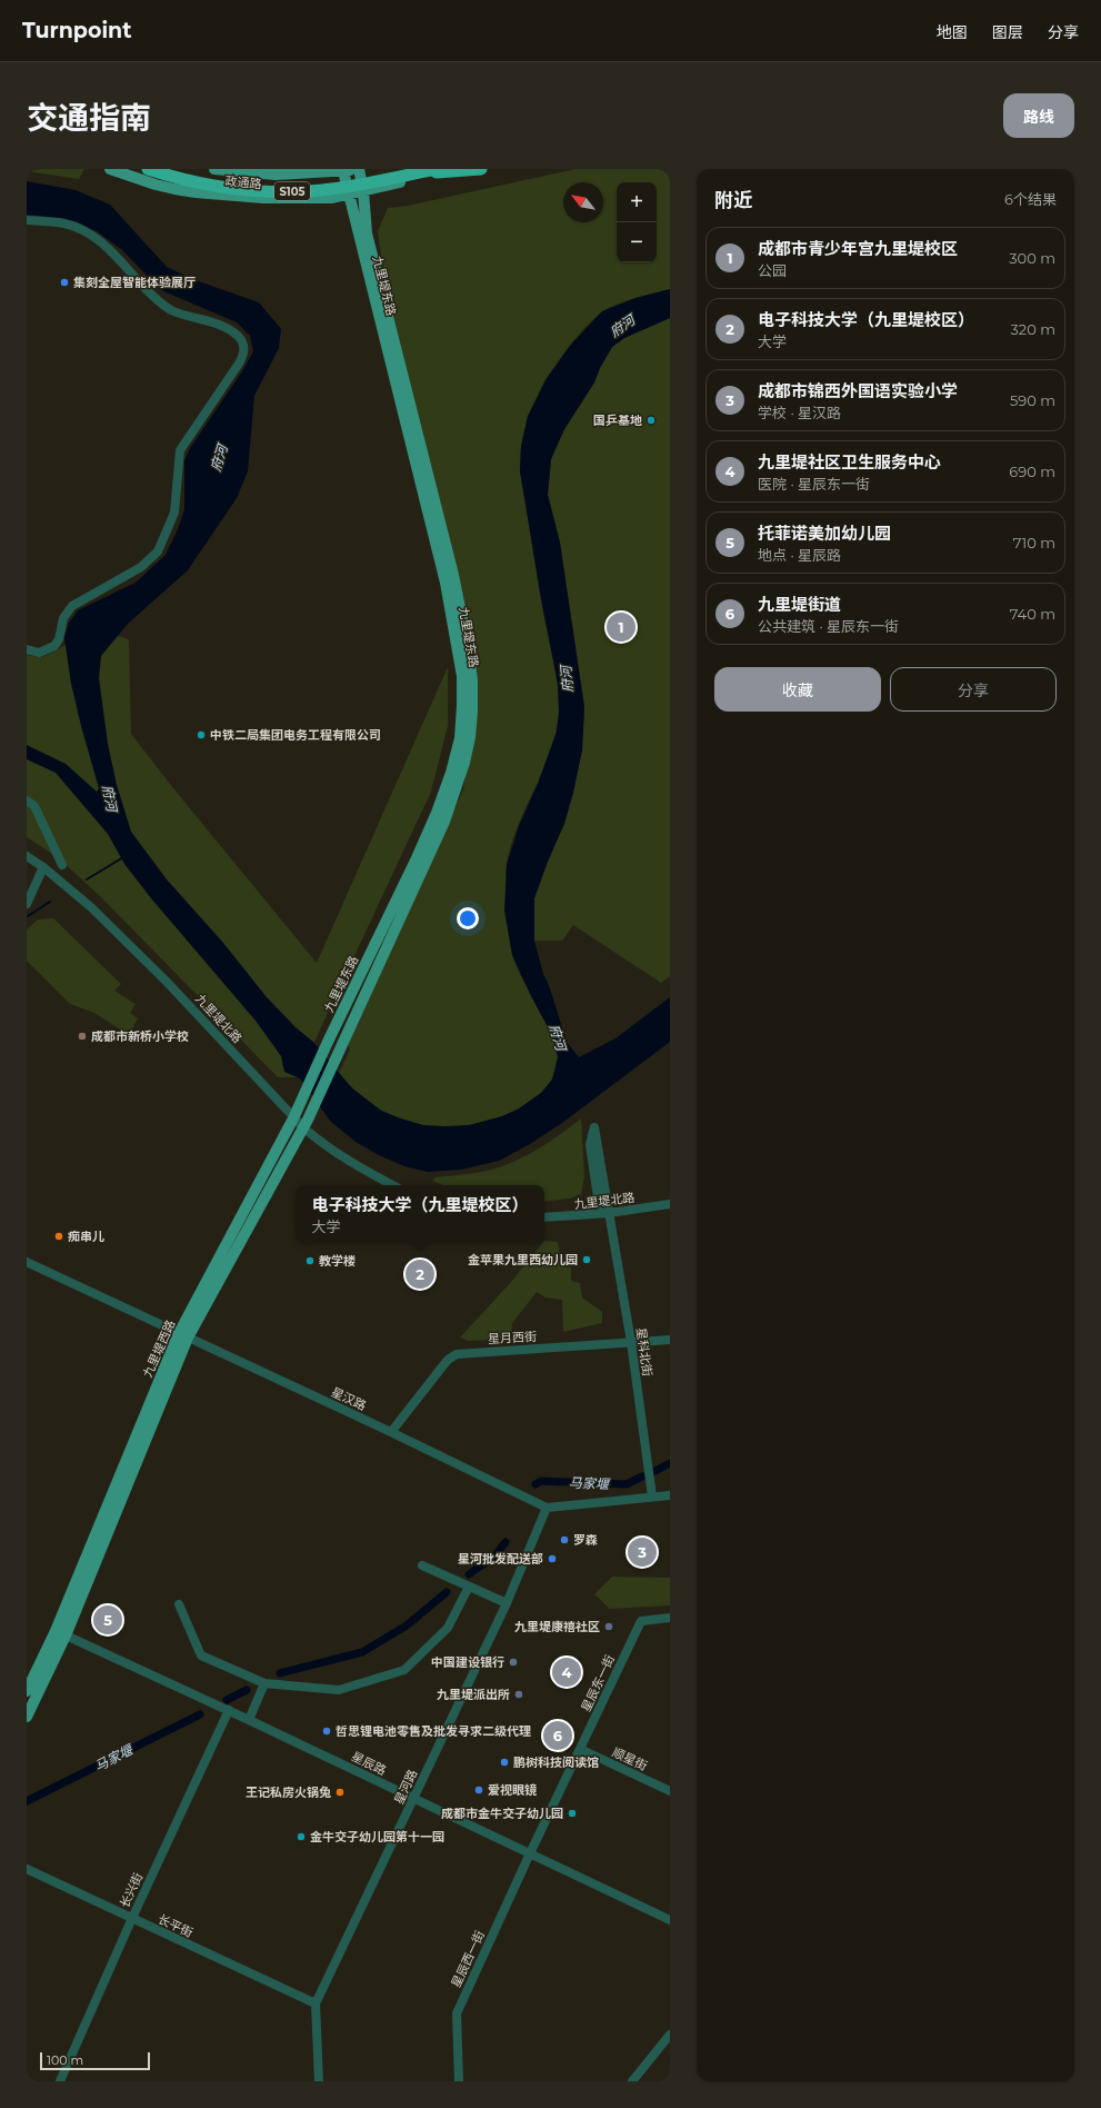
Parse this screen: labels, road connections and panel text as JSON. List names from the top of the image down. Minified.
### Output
{"streets":{"highway":["S105"],"main road":["政通路","九里堤东路","九里堤西路"],"street":["九里堤北路","星月西街","星科北街","星汉路","星辰东一街","顺星街","星辰路","星河路","长兴街","长平街","星辰西一街"]},"crossings":[["政通路","S105"],["政通路","九里堤东路"],["九里堤东路","九里堤西路"],["九里堤北路","九里堤西路"],["九里堤北路","星科北街"],["星月西街","星科北街"],["星月西街","星汉路"],["九里堤西路","星汉路"],["九里堤西路","星辰路"],["星汉路","星河路"],["星辰东一街","顺星街"],["星辰东一街","星辰路"],["星辰东一街","星辰西一街"],["星辰路","星河路"],["星辰路","长兴街"],["星辰路","星辰西一街"],["星河路","长平街"],["长兴街","长平街"]],"water":["府河","马家堰"],"places":["集刻全屋智能体验展厅","国乒基地","中铁二局集团电务工程有限公司","成都市新桥小学校","痴串儿","金苹果九里西幼儿园","教学楼","罗森","星河批发配送部","九里堤康禧社区","中国建设银行","九里堤派出所","哲思锂电池零售及批发寻求二级代理","鹏树科技阅读馆","爱视眼镜","王记私房火锅兔","成都市金牛交子幼儿园","金牛交子幼儿园第十一园"],"scale_bar":"100 m","north":"top left","page":{"header":"Turnpoint","nav":["地图","图层","分享"],"title":"交通指南","buttons":["路线",["收藏","分享"]],"heading":["附近","6个结果"],"map_buttons":["+","−"],"list":[{"mark":"1","name":"成都市青少年宫九里堤校区","note":"公园","value":"300 m"},{"mark":"2","name":"电子科技大学（九里堤校区）","note":"大学","value":"320 m"},{"mark":"3","name":"成都市锦西外国语实验小学","note":"学校 · 星汉路","value":"590 m"},{"mark":"4","name":"九里堤社区卫生服务中心","note":"医院 · 星辰东一街","value":"690 m"},{"mark":"5","name":"托菲诺美加幼儿园","note":"地点 · 星辰路","value":"710 m"},{"mark":"6","name":"九里堤街道","note":"公共建筑 · 星辰东一街","value":"740 m"}],"pins":["1","2","3","5","4","6"],"popup":["电子科技大学（九里堤校区）","大学"],"scale":"100 m"}}
